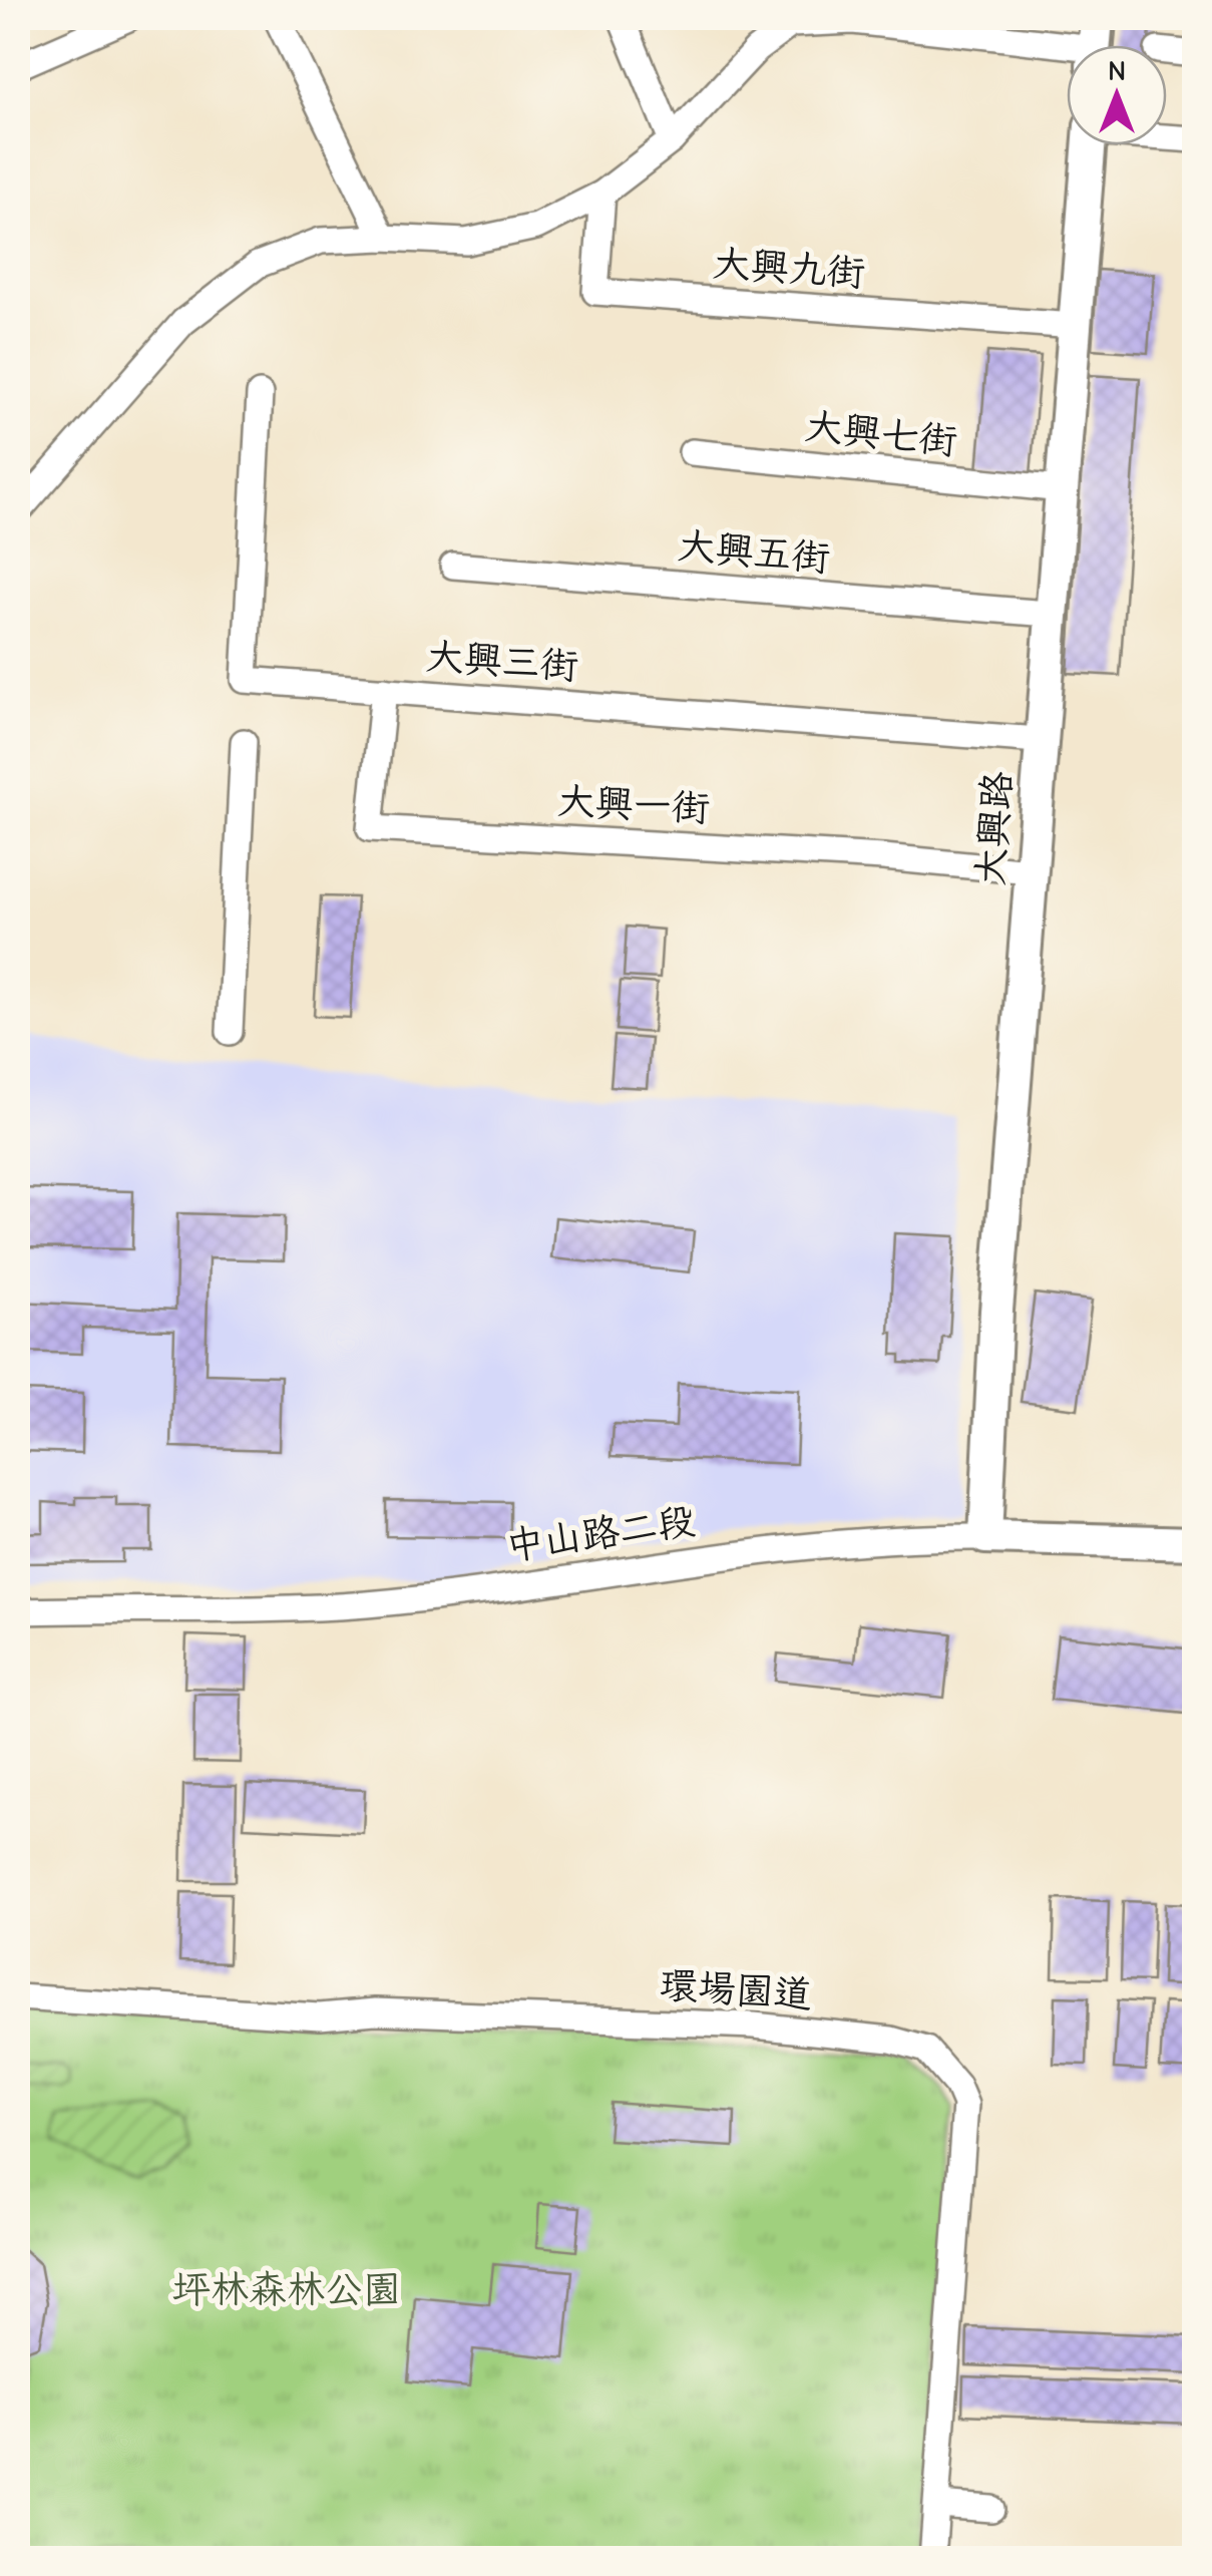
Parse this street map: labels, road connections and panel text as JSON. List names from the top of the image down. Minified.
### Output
{"streets":{"main road":["大興路","中山路二段"],"street":["大興九街","大興七街","大興五街","大興三街","大興一街","環場園道"]},"crossings":[["大興九街","大興路"],["大興七街","大興路"],["大興五街","大興路"],["大興三街","大興一街"],["大興三街","大興路"],["大興一街","大興路"],["大興路","中山路二段"]],"parks":["坪林森林公園"],"north":"top"}
